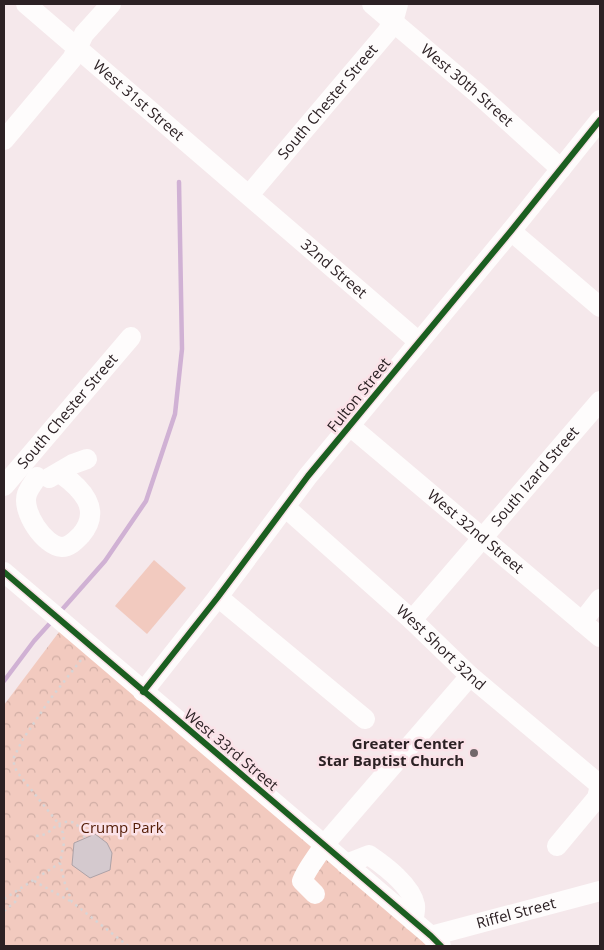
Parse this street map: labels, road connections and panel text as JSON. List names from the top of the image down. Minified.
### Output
{"streets":{"street":["West 30th Street","West 31st Street","South Chester Street","32nd Street","Fulton Street","South Izard Street","West 32nd Street","West Short 32nd","West 33rd Street","Riffel Street"]},"crossings":[["West 30th Street","South Chester Street"],["West 30th Street","Fulton Street"],["West 31st Street","South Chester Street"],["West 31st Street","32nd Street"],["South Chester Street","32nd Street"],["32nd Street","Fulton Street"],["Fulton Street","West 32nd Street"],["Fulton Street","West Short 32nd"],["Fulton Street","West 33rd Street"],["South Izard Street","West 32nd Street"],["South Izard Street","West Short 32nd"],["West 33rd Street","Riffel Street"]],"parks":["Crump Park"],"places":["Greater Center Star Baptist Church"]}
